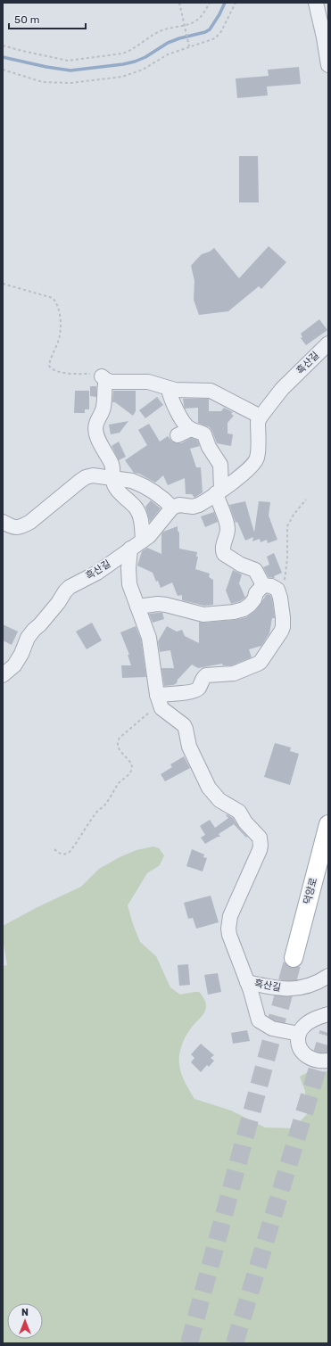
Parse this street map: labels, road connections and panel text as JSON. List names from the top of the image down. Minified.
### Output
{"streets":{"main road":["덕양로"],"street":["흑산길"]},"scale_bar":"50 m","north":"top"}
